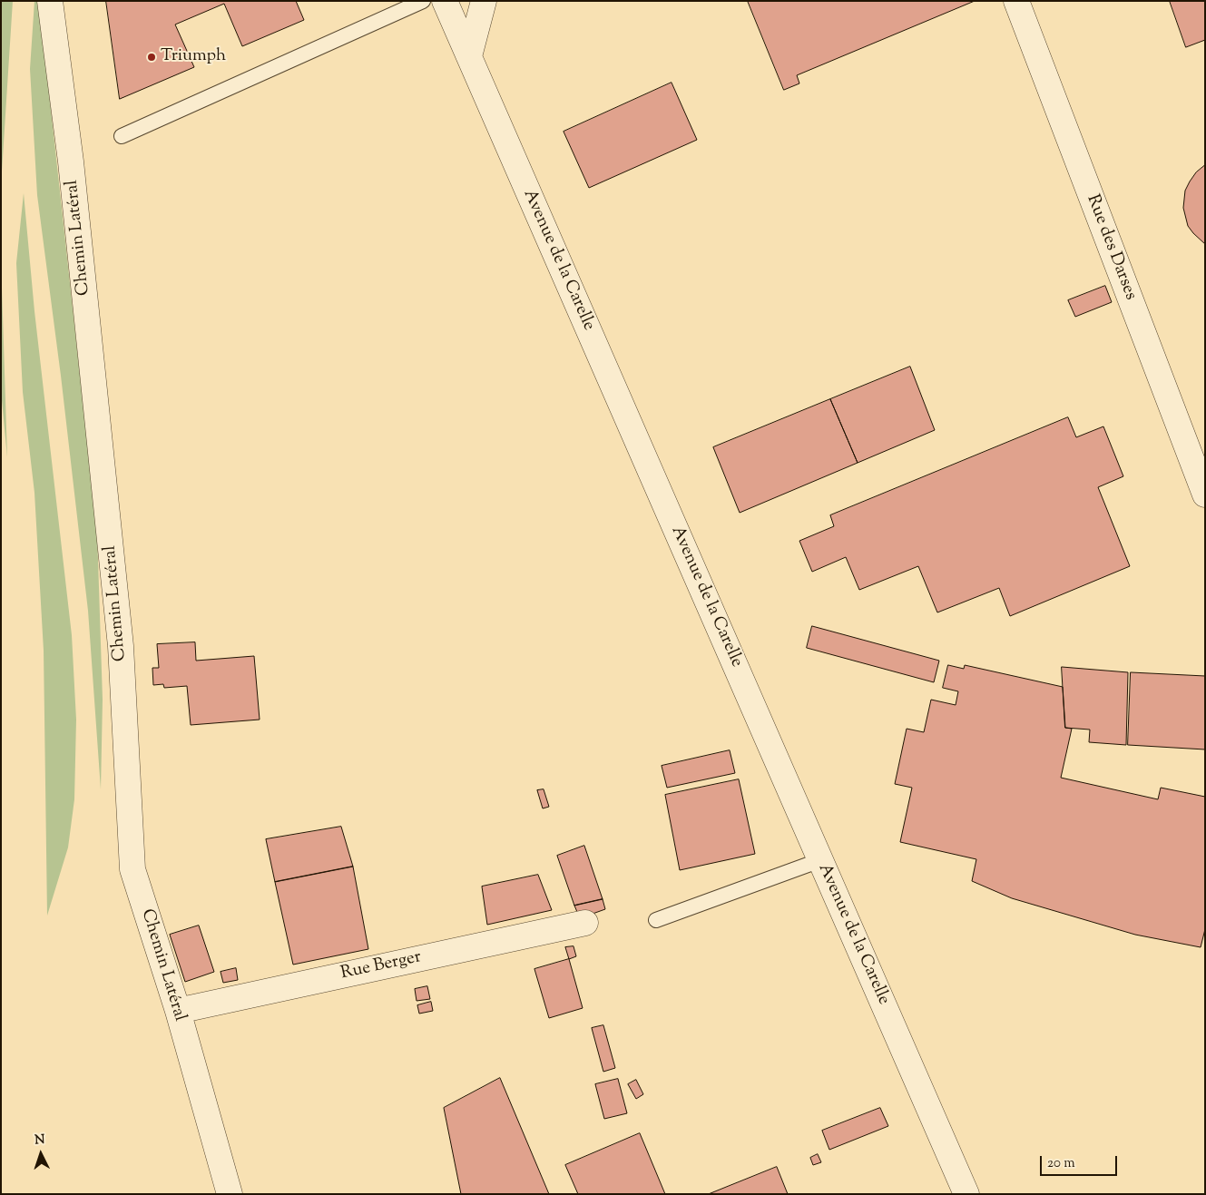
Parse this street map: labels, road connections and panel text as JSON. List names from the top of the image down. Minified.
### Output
{"streets":{"street":["Chemin Latéral","Rue des Darses","Avenue de la Carelle","Rue Berger"]},"crossings":[["Chemin Latéral","Rue Berger"]],"places":["Triumph"],"scale_bar":"20 m","north":"top"}
